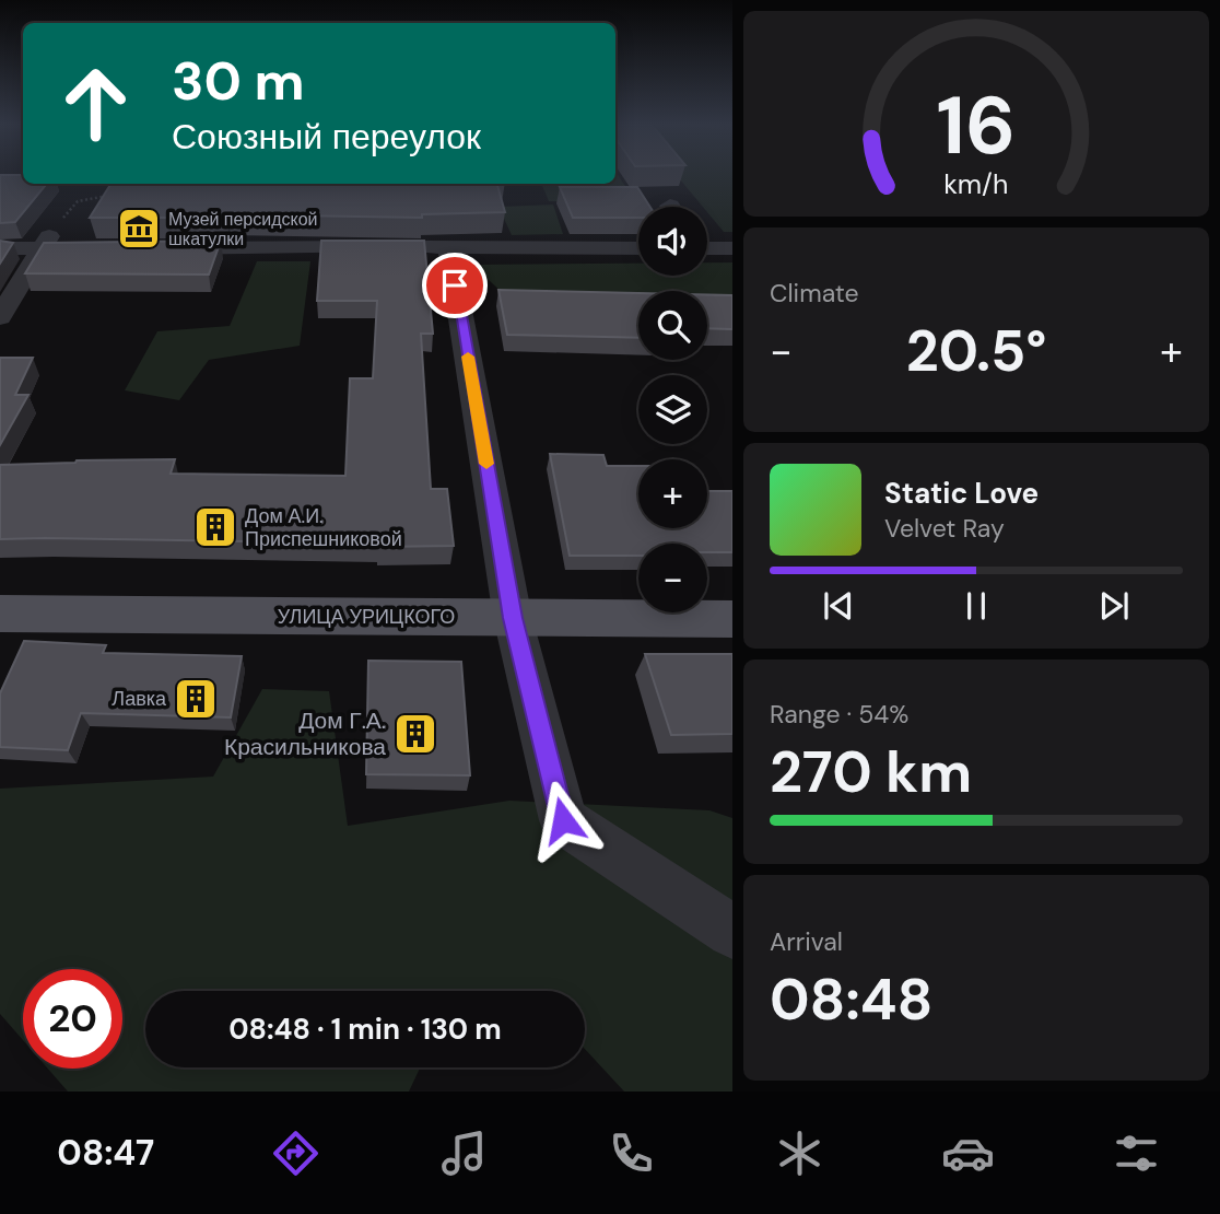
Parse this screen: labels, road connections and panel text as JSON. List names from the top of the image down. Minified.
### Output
{"streets":{"main road":["УЛИЦА УРИЦКОГО"]},"places":{"museum":["Музей персидской шкатулки"],"building":["Дом А.И. Приспешниковой","Лавка","Дом Г.А. Красильникова"]},"page":{"turn":["30 m","Союзный переулок"],"map_buttons":["+","−"],"tile":["Climate",["Range · 54%","270 km"],["Arrival","08:48"]],"heat":["−","20.5°","+"],"song":["Static Love","Velvet Ray"],"limit":"20","trip":"08:48 · 1 min · 130 m","tabs":"08:47","gauge":["16","km/h"]}}
